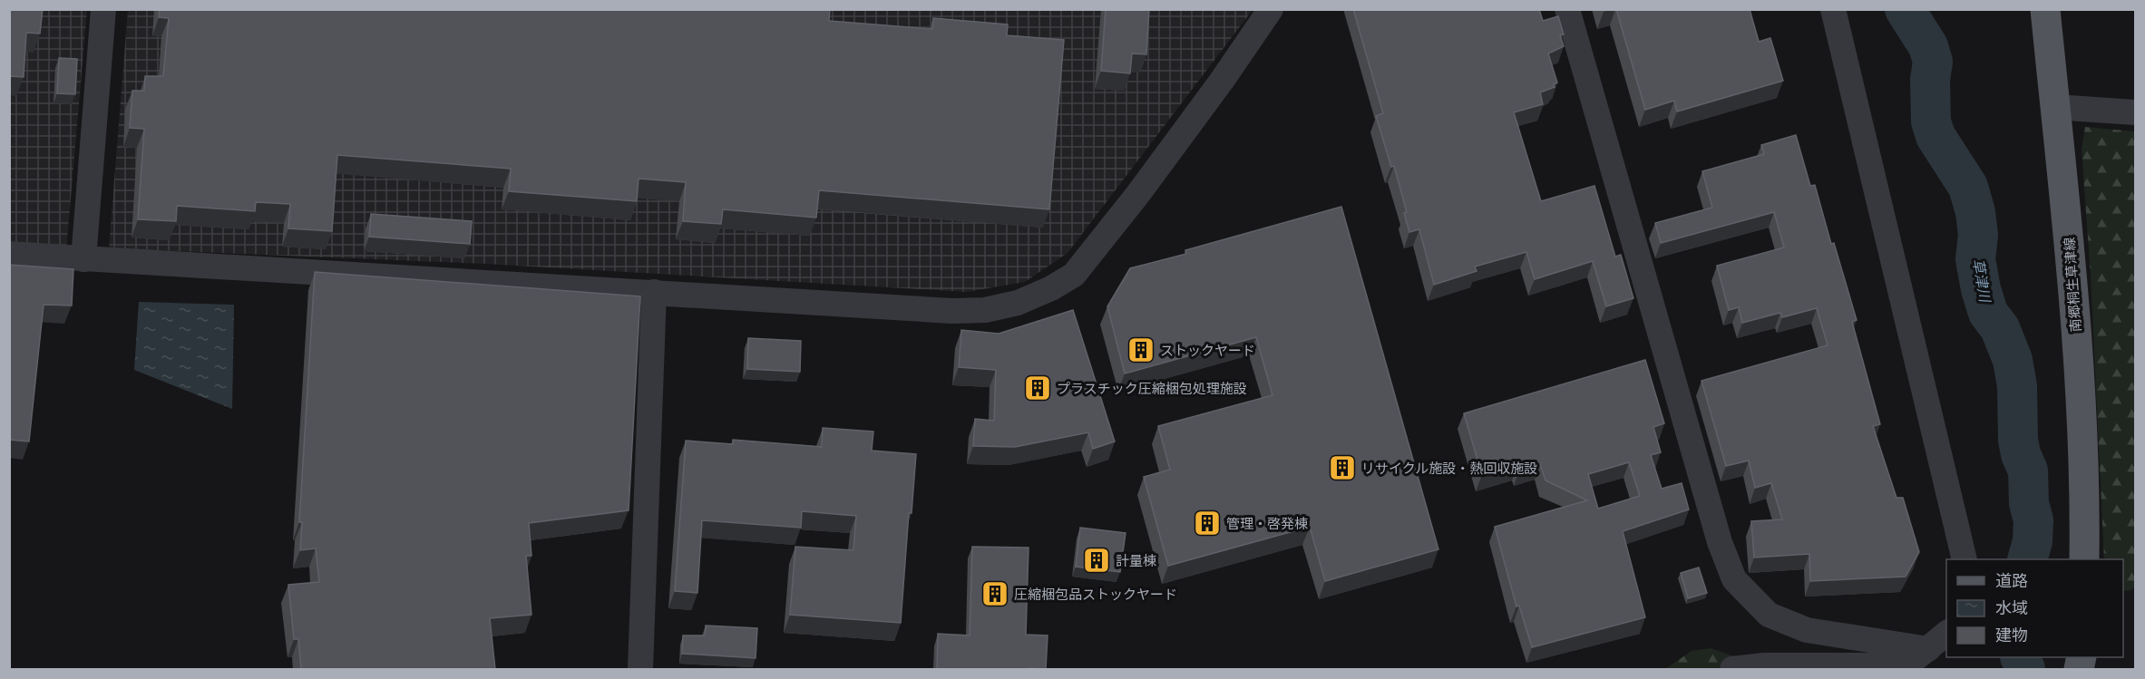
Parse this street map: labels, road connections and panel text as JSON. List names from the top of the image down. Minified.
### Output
{"streets":{"main road":["南郷桐生草津線"]},"water":["草津川"],"places":{"building":["ストックヤード","プラスチック圧縮梱包処理施設","リサイクル施設・熱回収施設","管理・啓発棟","計量棟","圧縮梱包品ストックヤード"]},"legend":["道路","水域","建物"]}
